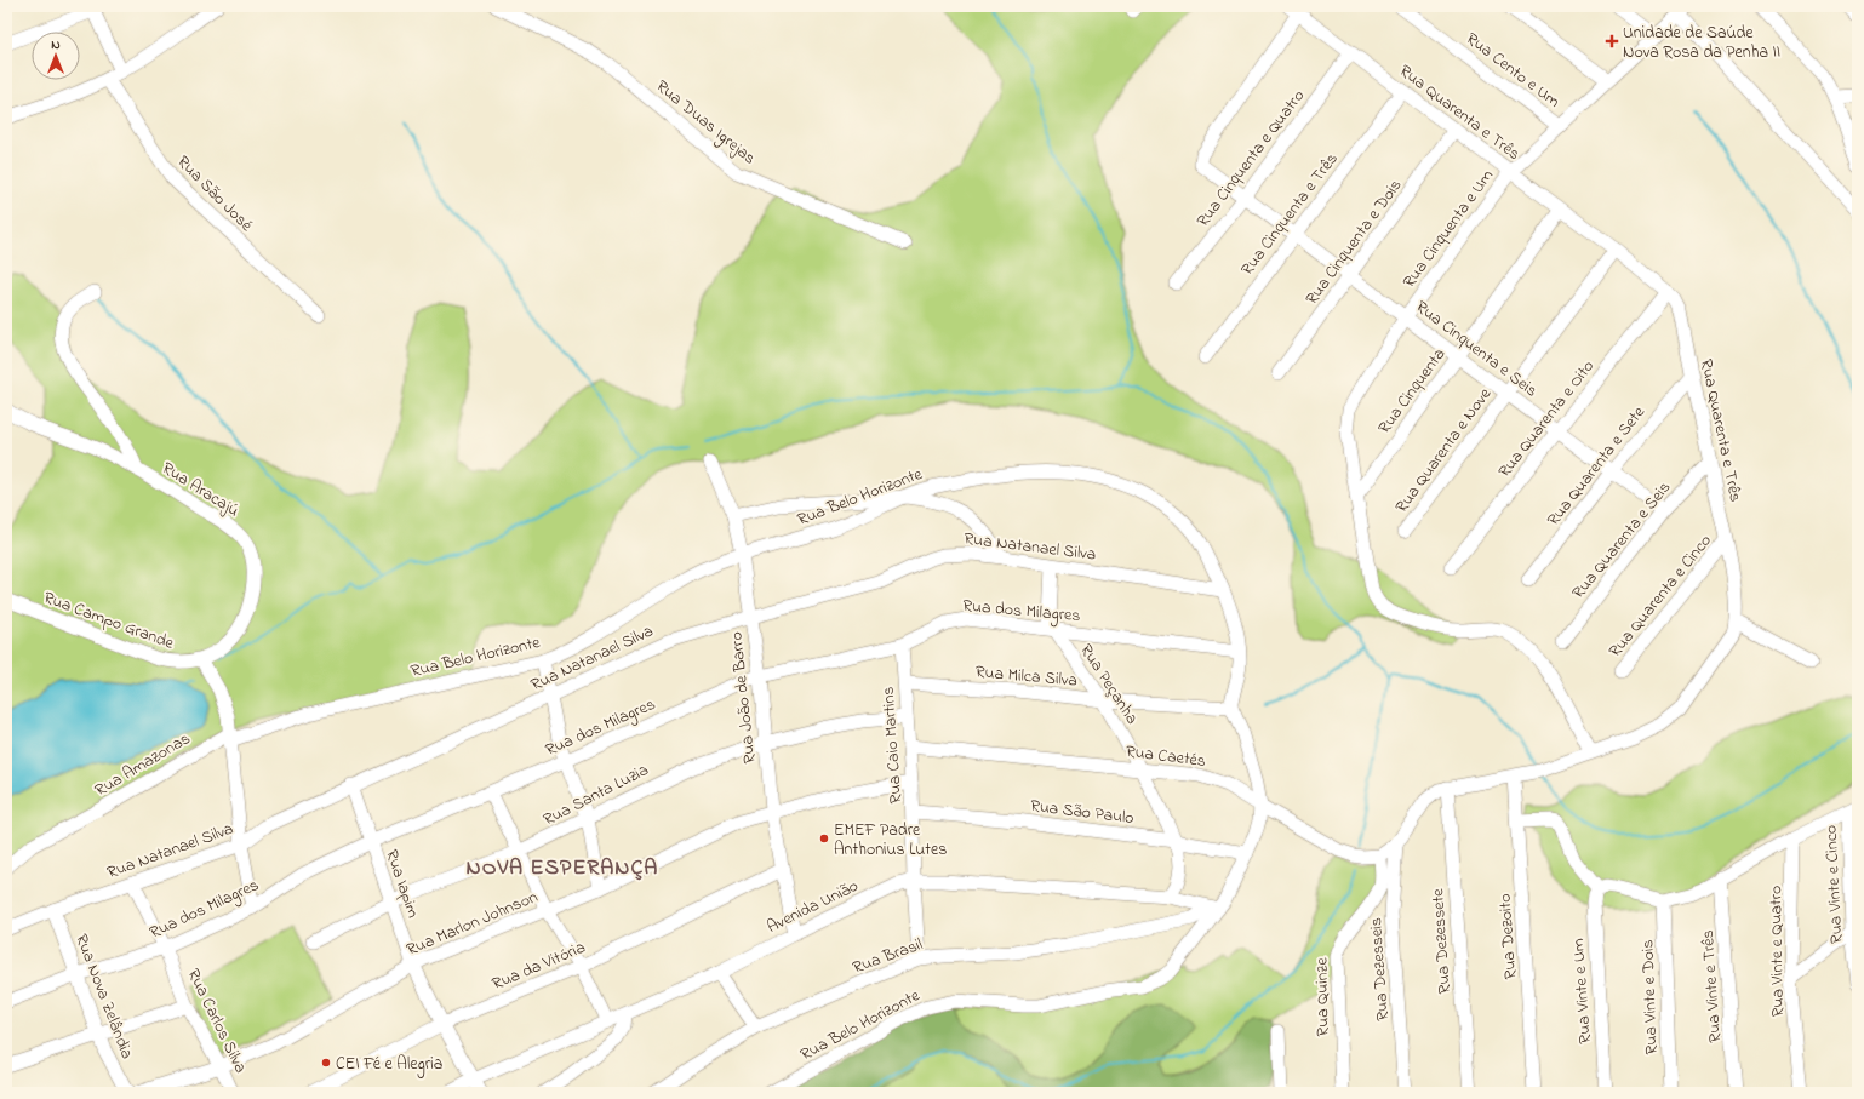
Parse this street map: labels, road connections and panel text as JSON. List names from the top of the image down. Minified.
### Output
{"streets":{"street":["Rua Cento e Um","Rua Quarenta e Três","Rua Duas Igrejas","Rua Cinquenta e Quatro","Rua São José","Rua Cinquenta e Três","Rua Cinquenta e Um","Rua Cinquenta e Dois","Rua Cinquenta e Seis","Rua Cinquenta","Rua Quarenta e Oito","Rua Quarenta e Nove","Rua Quarenta e Sete","Rua Aracajú","Rua Belo Horizonte","Rua Quarenta e Seis","Rua Natanael Silva","Rua Quarenta e Cinco","Rua dos Milagres","Rua Campo Grande","Rua Milca Silva","Rua Peçanha","Rua João de Barro","Rua Caio Martins","Rua Caetés","Rua Amazonas","Rua Santa Luzia","Rua São Paulo","Rua Iapim","Rua Vinte e Cinco","Avenida União","Rua Marlon Johnson","Rua Dezoito","Rua Dezessete","Rua Vinte e Quatro","Rua Brasil","Rua da Vitória","Rua Dezesseis","Rua Vinte e Três","Rua Vinte e Um","Rua Nova Zelândia","Rua Quinze","Rua Vinte e Dois","Rua Carlos Silva"]},"crossings":[["Rua Cento e Um","Rua Cinquenta e Um"],["Rua Quarenta e Três","Rua Cinquenta e Quatro"],["Rua Quarenta e Três","Rua Cinquenta e Três"],["Rua Quarenta e Três","Rua Cinquenta e Um"],["Rua Quarenta e Três","Rua Cinquenta e Dois"],["Rua Quarenta e Três","Rua Cinquenta e Seis"],["Rua Quarenta e Três","Rua Cinquenta"],["Rua Quarenta e Três","Rua Quarenta e Oito"],["Rua Quarenta e Três","Rua Quarenta e Nove"],["Rua Quarenta e Três","Rua Quarenta e Sete"],["Rua Quarenta e Três","Rua Quarenta e Seis"],["Rua Quarenta e Três","Rua Quarenta e Cinco"],["Rua Quarenta e Três","Rua Dezoito"],["Rua Quarenta e Três","Rua Dezessete"],["Rua Quarenta e Três","Rua Dezesseis"],["Rua Cinquenta e Quatro","Rua Cinquenta e Seis"],["Rua Cinquenta e Três","Rua Cinquenta e Seis"],["Rua Cinquenta e Um","Rua Cinquenta e Seis"],["Rua Cinquenta e Um","Rua Cinquenta"],["Rua Cinquenta e Dois","Rua Cinquenta e Seis"],["Rua Cinquenta e Seis","Rua Cinquenta"],["Rua Cinquenta e Seis","Rua Quarenta e Oito"],["Rua Cinquenta e Seis","Rua Quarenta e Nove"],["Rua Cinquenta e Seis","Rua Quarenta e Sete"],["Rua Cinquenta e Seis","Rua Quarenta e Seis"],["Rua Aracajú","Rua Campo Grande"],["Rua Belo Horizonte","Rua Natanael Silva"],["Rua Belo Horizonte","Rua dos Milagres"],["Rua Belo Horizonte","Rua Milca Silva"],["Rua Belo Horizonte","Rua João de Barro"],["Rua Belo Horizonte","Rua Caetés"],["Rua Belo Horizonte","Rua Amazonas"],["Rua Belo Horizonte","Rua São Paulo"],["Rua Belo Horizonte","Avenida União"],["Rua Belo Horizonte","Rua Brasil"],["Rua Natanael Silva","Rua Peçanha"],["Rua Natanael Silva","Rua João de Barro"],["Rua Natanael Silva","Rua Iapim"],["Rua Natanael Silva","Rua Nova Zelândia"],["Rua Natanael Silva","Rua Carlos Silva"],["Rua dos Milagres","Rua Peçanha"],["Rua dos Milagres","Rua João de Barro"],["Rua dos Milagres","Rua Caio Martins"],["Rua dos Milagres","Rua Iapim"],["Rua dos Milagres","Rua Nova Zelândia"],["Rua dos Milagres","Rua Carlos Silva"],["Rua Milca Silva","Rua Peçanha"],["Rua Milca Silva","Rua Caio Martins"],["Rua Peçanha","Rua Caetés"],["Rua Peçanha","Rua São Paulo"],["Rua Peçanha","Avenida União"],["Rua João de Barro","Rua Santa Luzia"],["Rua João de Barro","Avenida União"],["Rua João de Barro","Rua Marlon Johnson"],["Rua João de Barro","Rua da Vitória"],["Rua Caio Martins","Rua Caetés"],["Rua Caio Martins","Rua Santa Luzia"],["Rua Caio Martins","Rua São Paulo"],["Rua Caio Martins","Avenida União"],["Rua Caio Martins","Rua Marlon Johnson"],["Rua Caio Martins","Rua Brasil"],["Rua Caetés","Rua Quinze"],["Rua Santa Luzia","Rua Iapim"],["Rua Iapim","Avenida União"],["Rua Iapim","Rua Marlon Johnson"],["Rua Iapim","Rua da Vitória"],["Avenida União","Rua Brasil"],["Rua Marlon Johnson","Rua Carlos Silva"]],"districts":["NOVA ESPERANÇA"],"places":{"health":["Unidade de Saúde Nova Rosa da Penha II"],"other":["EMEF Padre Anthonius Lutes","CEI Fé e Alegria"]},"north":"top"}
